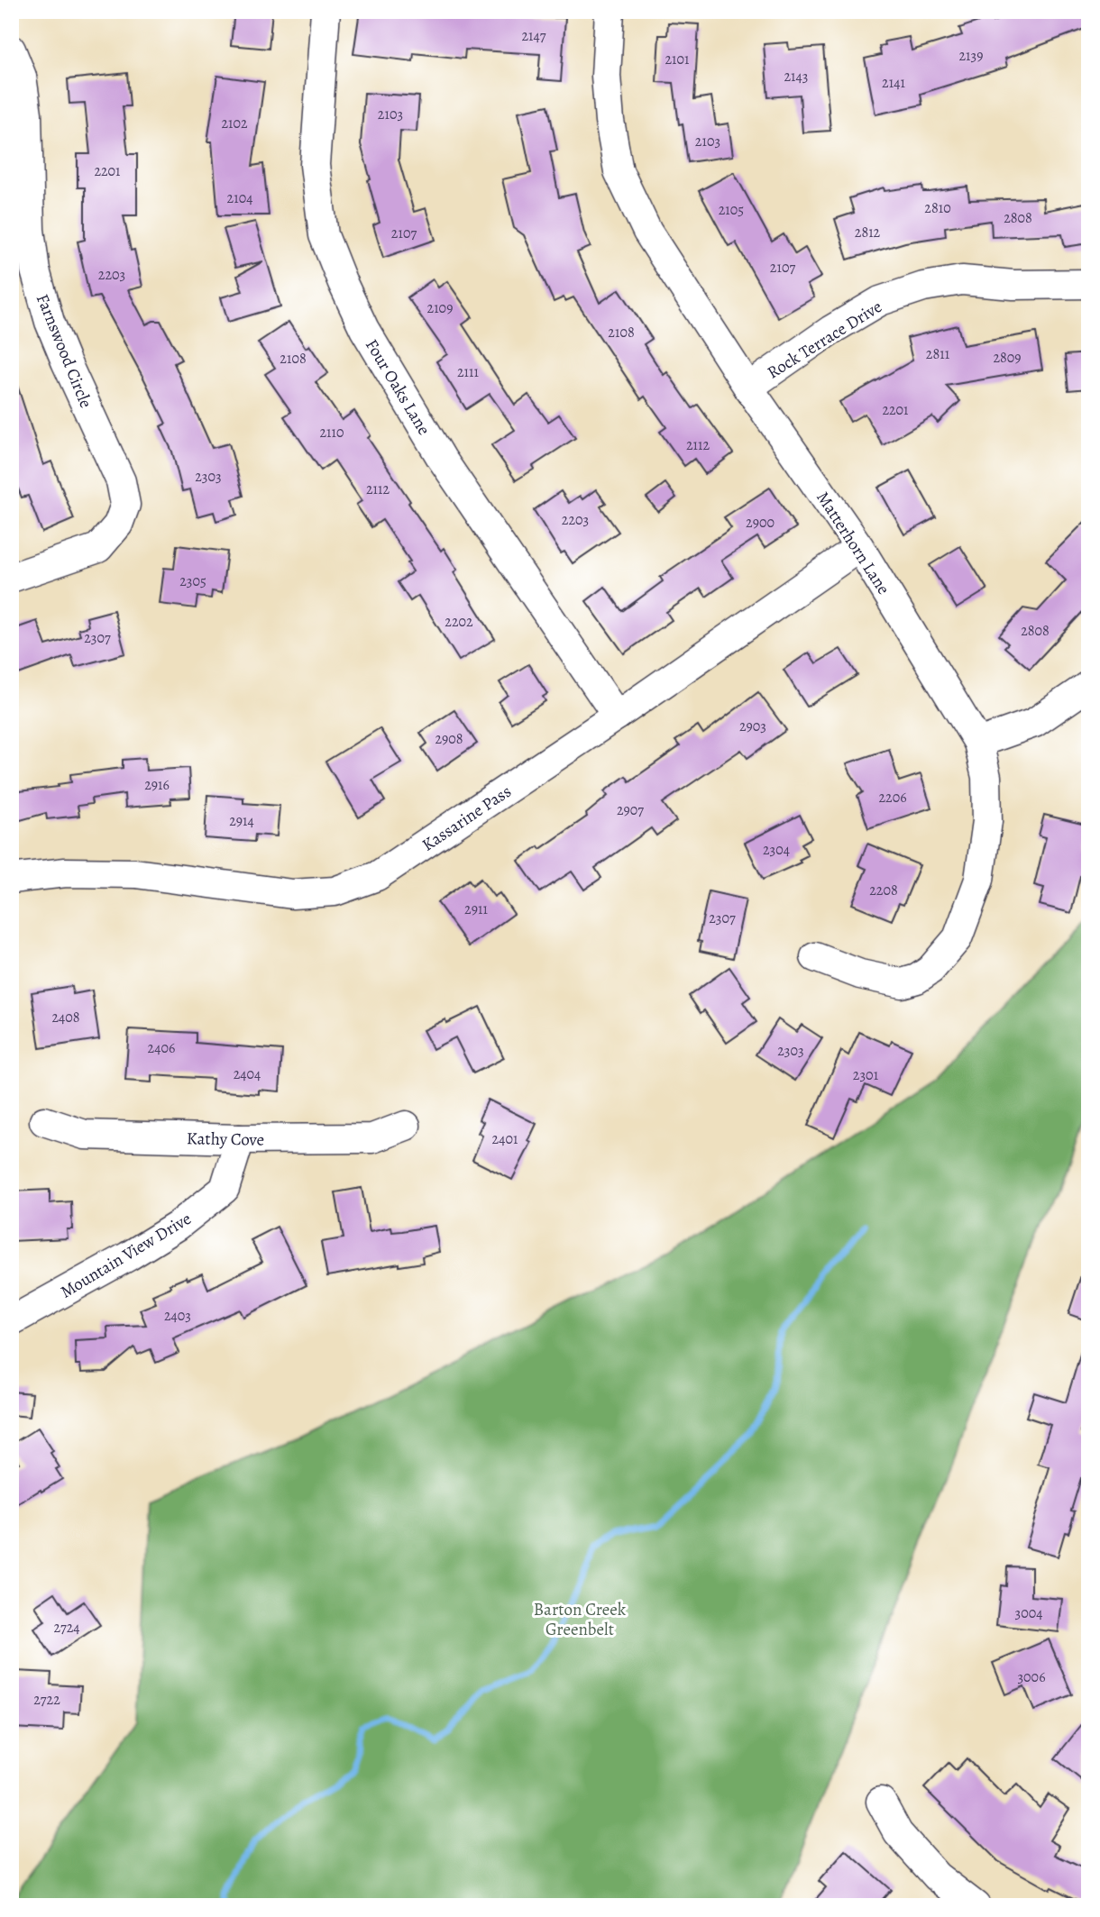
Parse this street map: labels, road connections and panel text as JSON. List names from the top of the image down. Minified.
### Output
{"streets":{"street":["Rock Terrace Drive","Farnswood Circle","Four Oaks Lane","Matterhorn Lane","Kassarine Pass","Kathy Cove","Mountain View Drive"]},"crossings":[["Rock Terrace Drive","Matterhorn Lane"],["Four Oaks Lane","Kassarine Pass"],["Matterhorn Lane","Kassarine Pass"],["Kathy Cove","Mountain View Drive"]],"parks":["Barton Creek Greenbelt"],"house_numbers":["2147","2139","2101","2143","2141","2103","2102","2103","2201","2104","2810","2105","2808","2812","2107","2107","2203","2109","2108","2811","2809","2108","2111","2201","2110","2112","2303","2112","2203","2900","2305","2202","2808","2307","2903","2908","2916","2206","2907","2914","2304","2208","2911","2307","2408","2406","2303","2404","2301","2401","2403","3004","2724","3006","2722"]}
